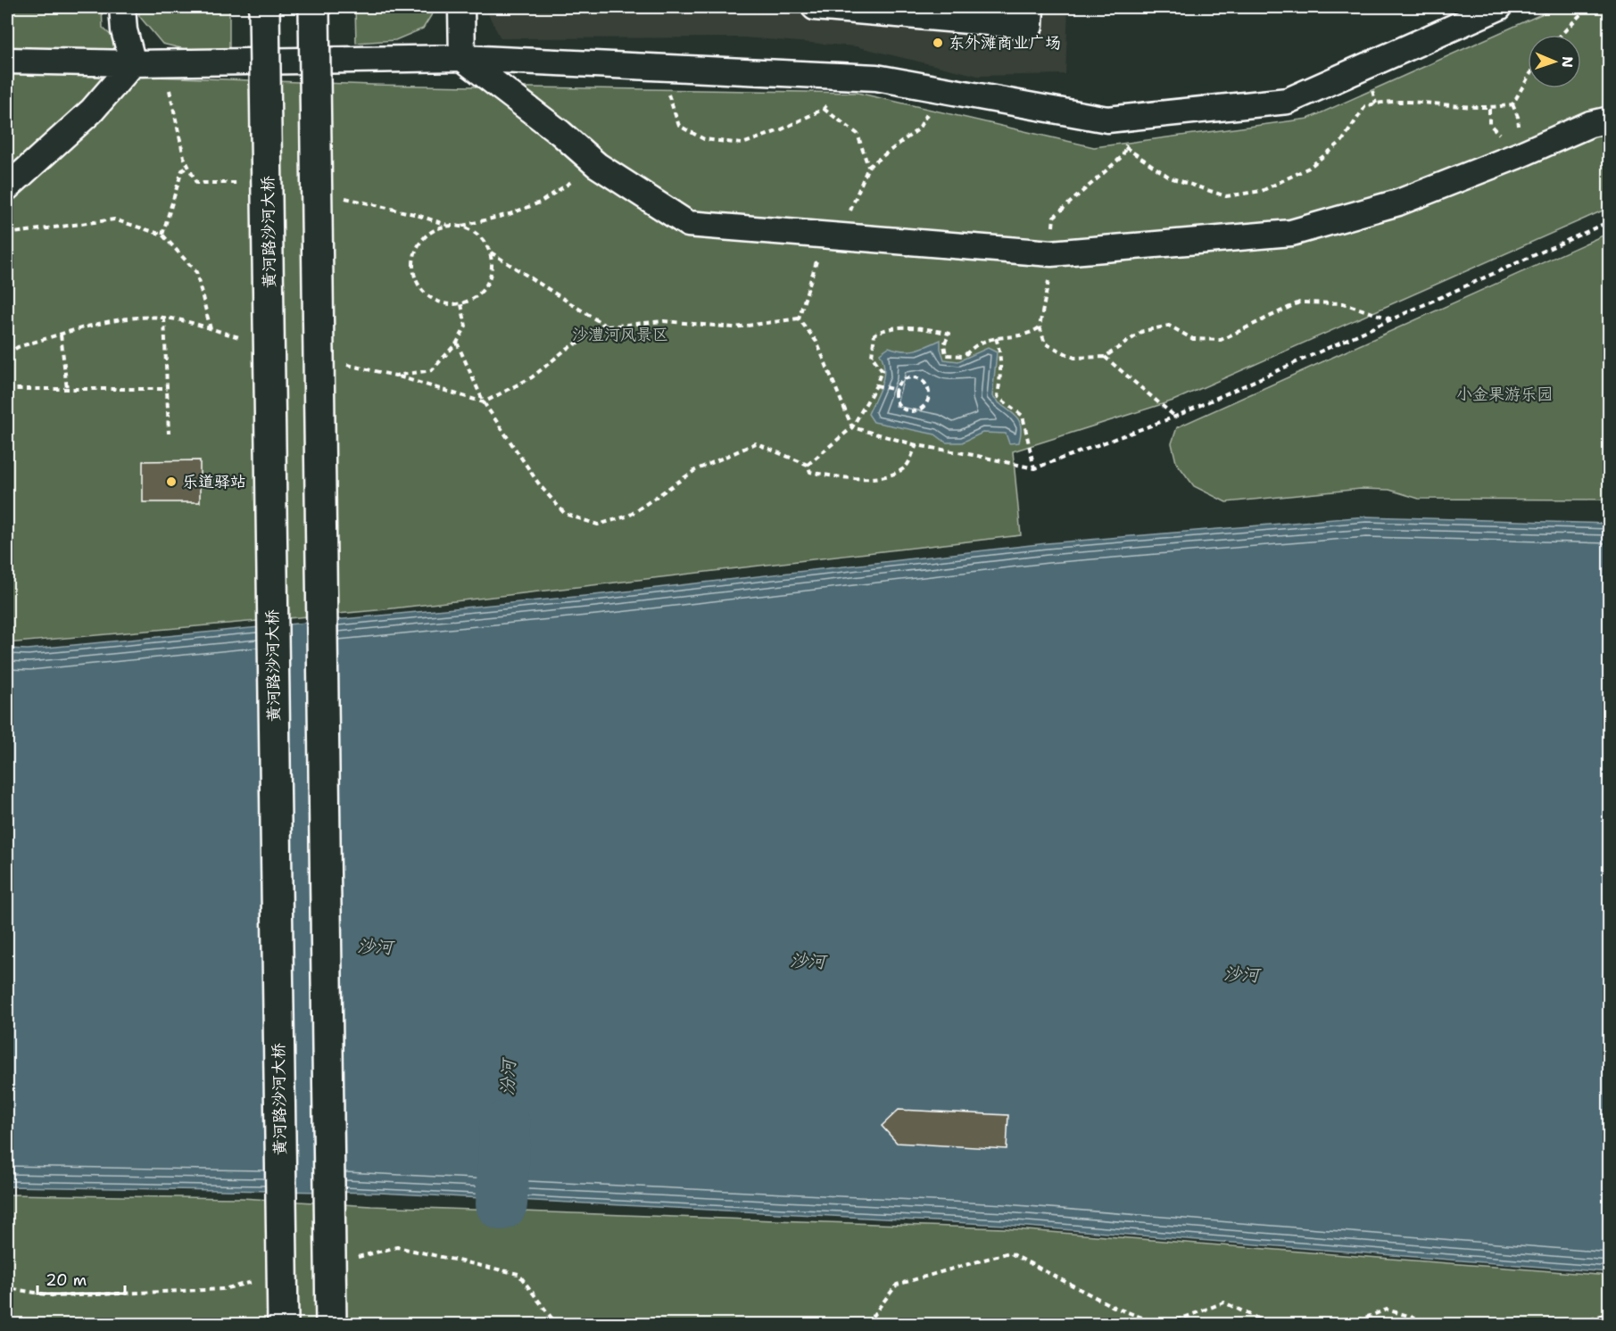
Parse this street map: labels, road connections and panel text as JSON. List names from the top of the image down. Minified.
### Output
{"streets":{"main road":["黄河路沙河大桥"]},"water":["沙河","汾河"],"parks":["沙澧河风景区","小金果游乐园"],"places":["东外滩商业广场","乐道驿站"],"scale_bar":"20 m","north":"right"}
